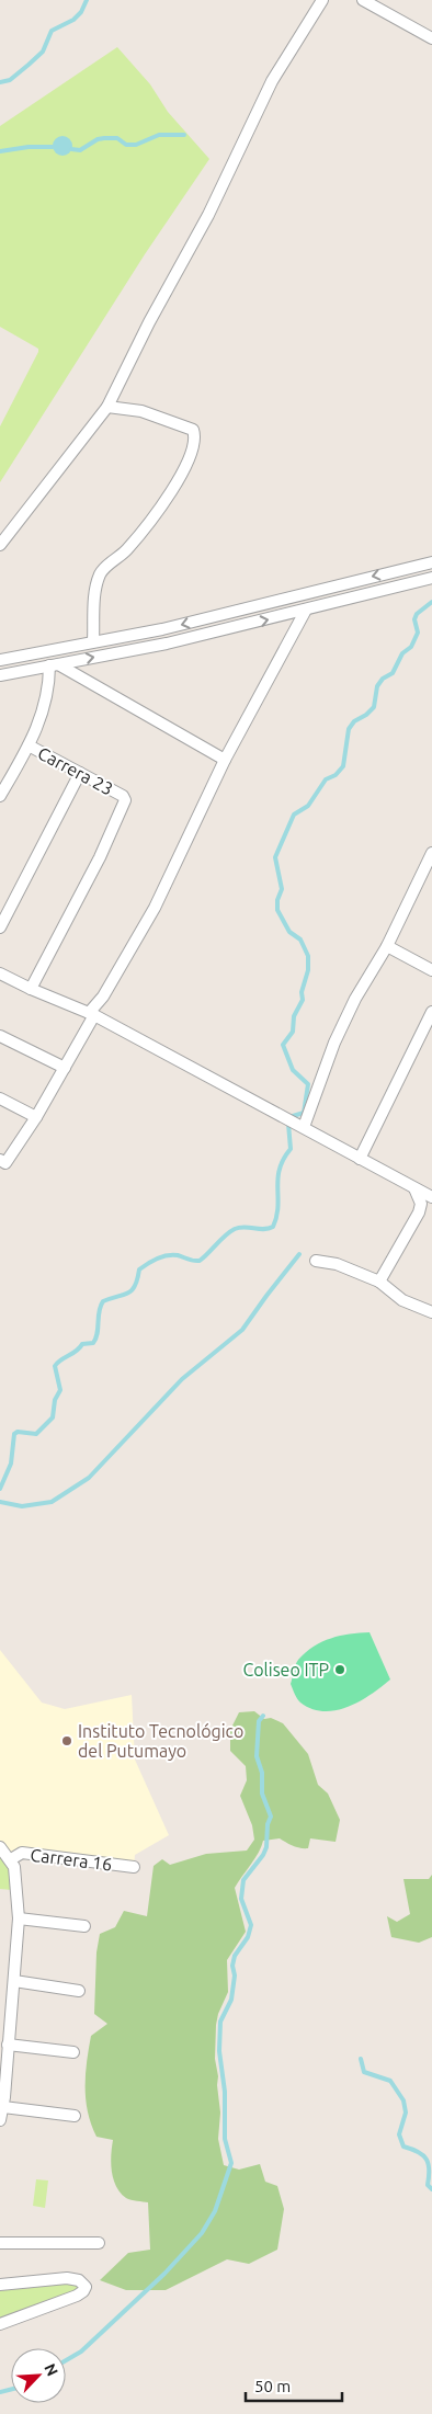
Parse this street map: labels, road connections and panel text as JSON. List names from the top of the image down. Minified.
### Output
{"streets":{"street":["Carrera 23","Carrera 16"]},"places":["Coliseo ITP","Instituto Tecnológico del Putumayo"],"scale_bar":"50 m","north":"top right"}
